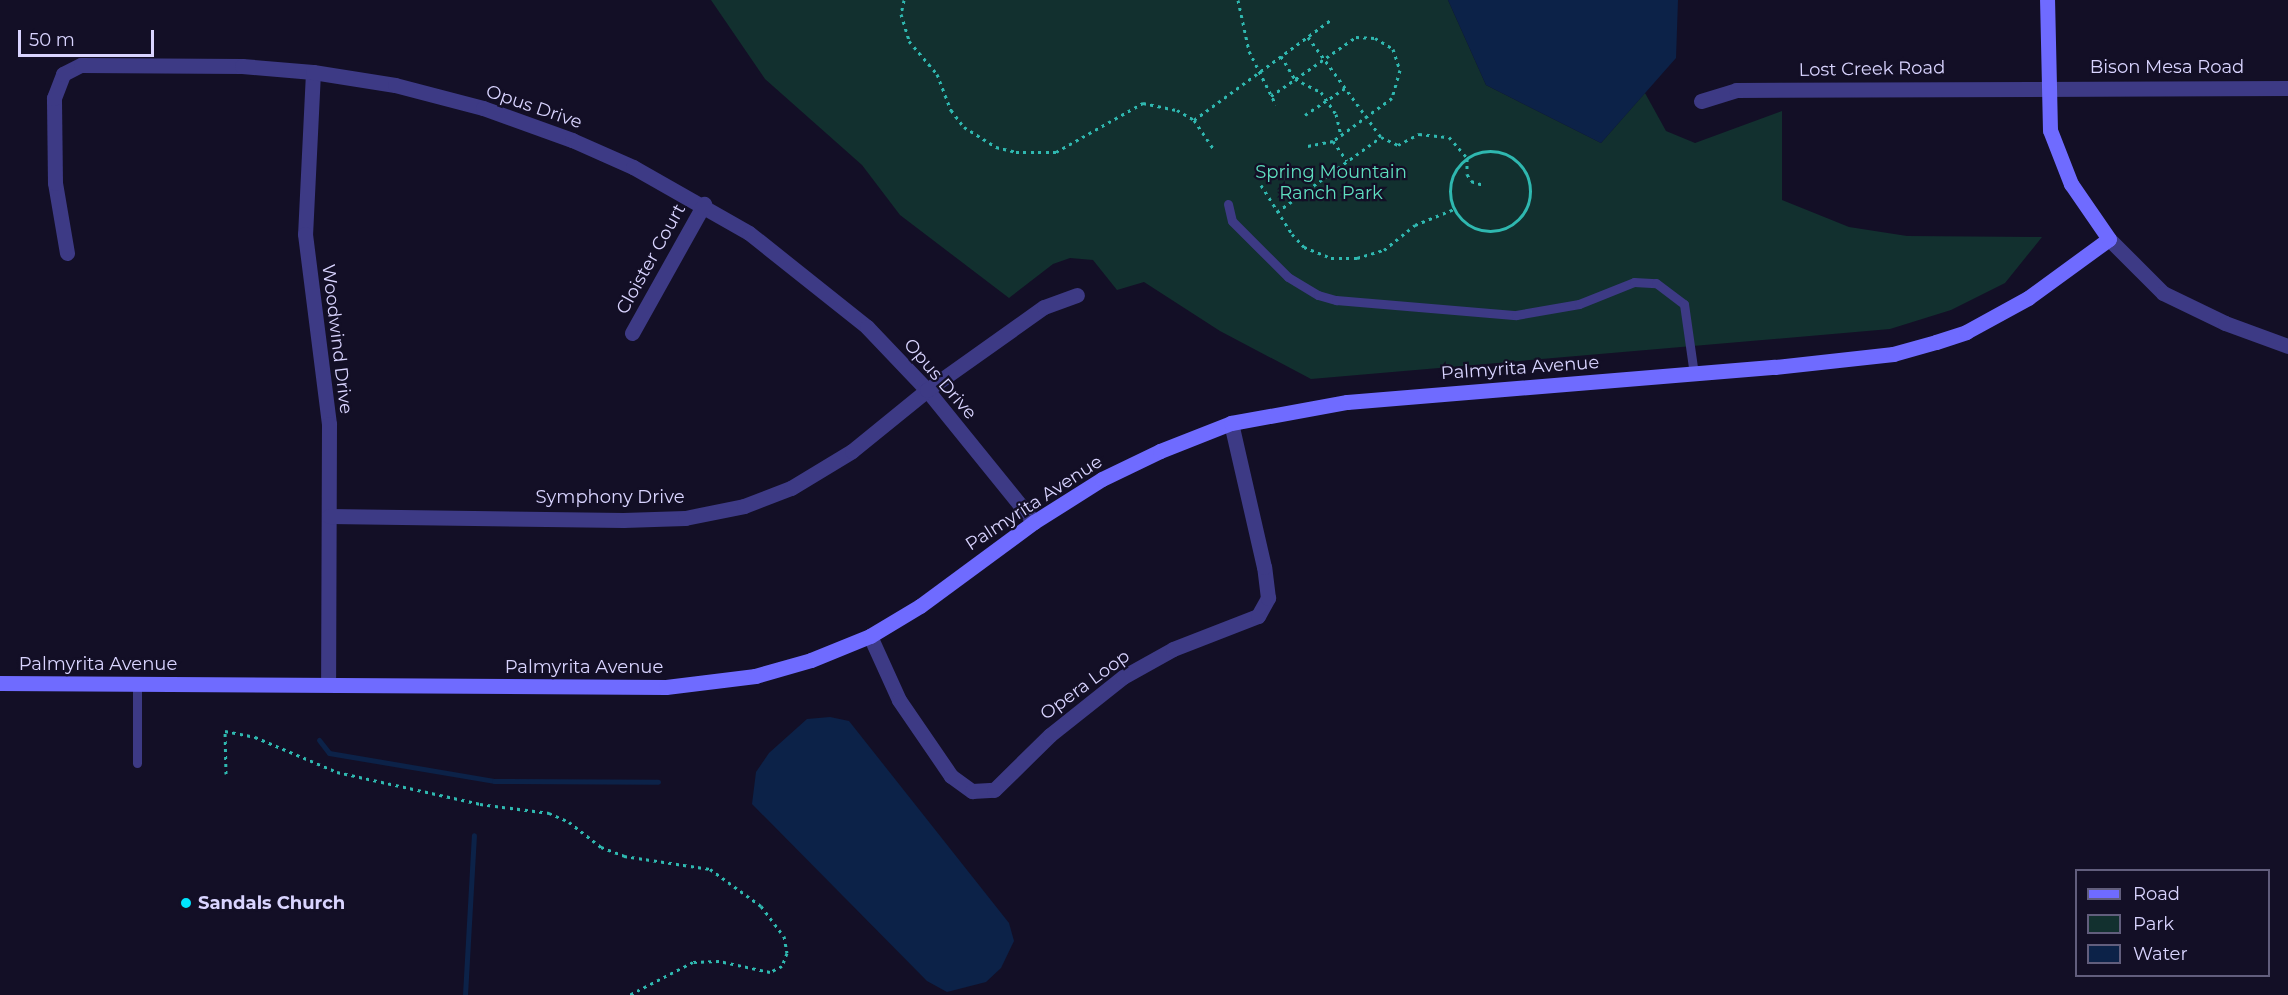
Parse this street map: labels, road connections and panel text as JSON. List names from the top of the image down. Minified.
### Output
{"streets":{"street":["Bison Mesa Road","Lost Creek Road","Opus Drive","Cloister Court","Woodwind Drive","Palmyrita Avenue","Symphony Drive","Opera Loop"]},"crossings":[["Bison Mesa Road","Lost Creek Road"],["Opus Drive","Cloister Court"],["Opus Drive","Woodwind Drive"],["Opus Drive","Palmyrita Avenue"],["Opus Drive","Symphony Drive"],["Woodwind Drive","Palmyrita Avenue"],["Woodwind Drive","Symphony Drive"],["Palmyrita Avenue","Opera Loop"]],"parks":["Spring Mountain Ranch Park"],"places":["Sandals Church"],"legend":["Road","Park","Water"],"scale_bar":"50 m"}
